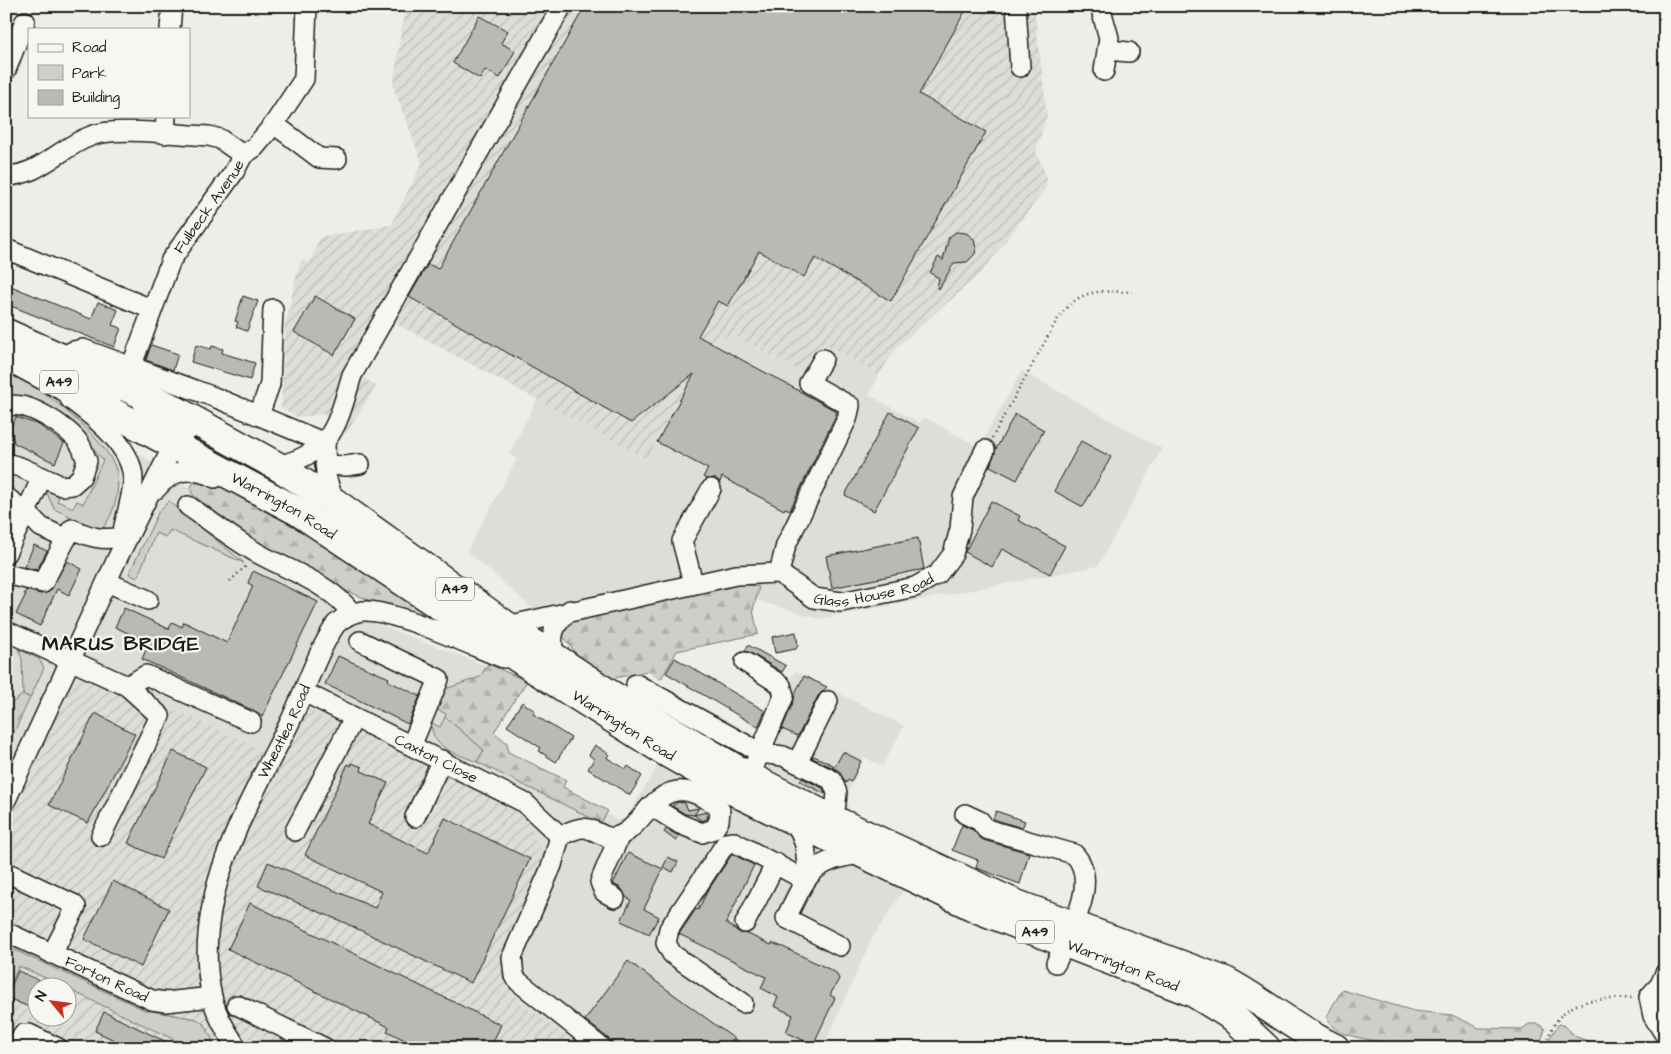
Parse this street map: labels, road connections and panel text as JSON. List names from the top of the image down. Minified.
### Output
{"streets":{"highway":["A49","Warrington Road"],"street":["Fulbeck Avenue","Glass House Road","Wheatlea Road","Caxton Close","Forton Road"]},"crossings":[["Fulbeck Avenue","Warrington Road"],["Wheatlea Road","Caxton Close"],["Wheatlea Road","Forton Road"]],"districts":["MARUS BRIDGE"],"legend":["Road","Park","Building"],"north":"top left"}
